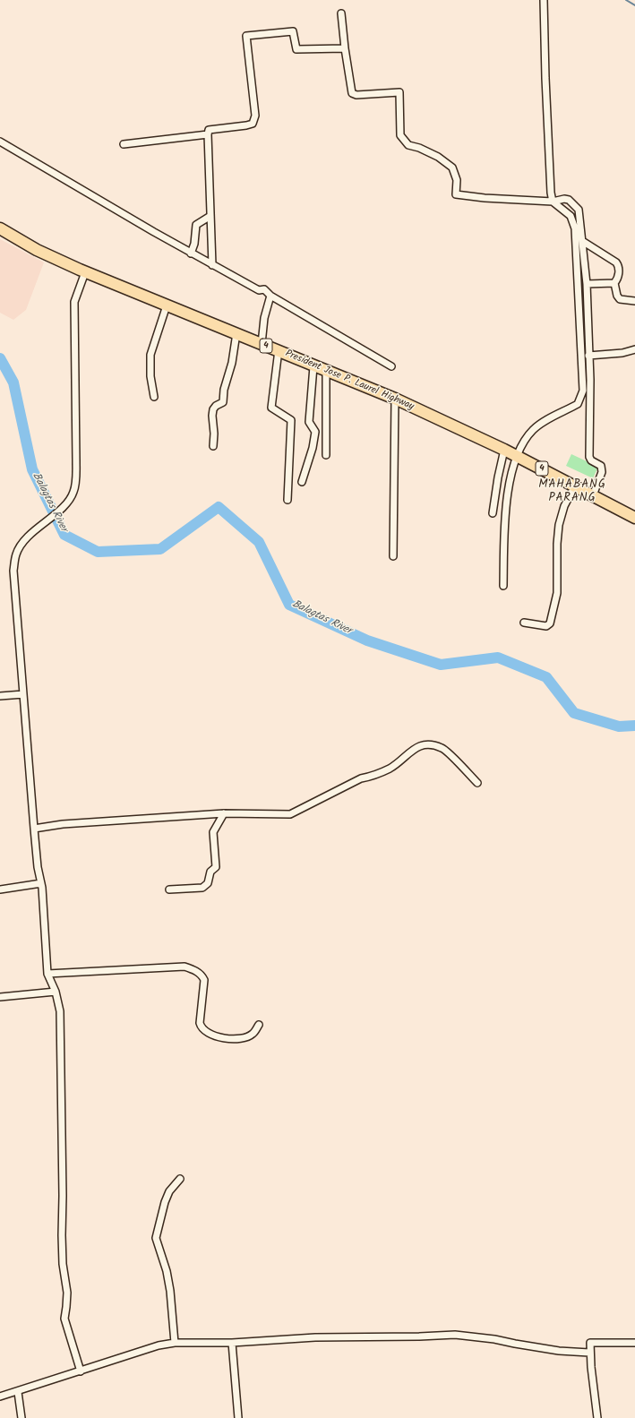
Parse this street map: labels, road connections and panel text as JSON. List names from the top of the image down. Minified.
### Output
{"streets":{"highway":["4","President Jose P. Laurel Highway"]},"districts":["MAHABANG PARANG"],"water":["Balagtas River"]}
